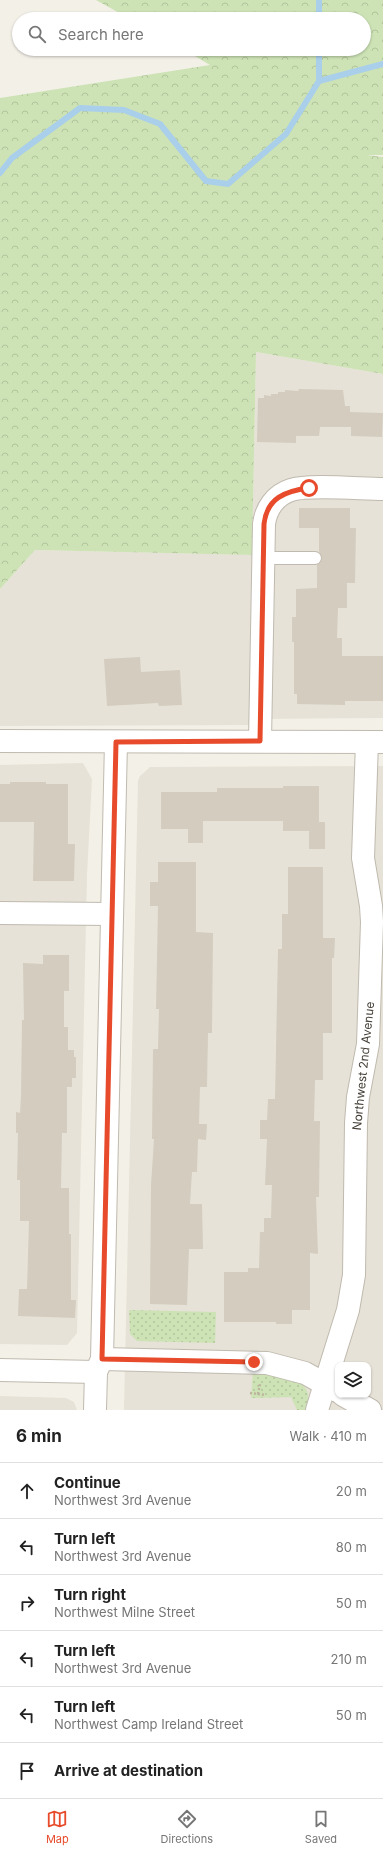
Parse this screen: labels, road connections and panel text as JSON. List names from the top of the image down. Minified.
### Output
{"streets":{"street":["Northwest 2nd Avenue"]},"page":{"search":"Search here","heading":["6 min","Walk · 410 m"],"list":[["Continue","Northwest 3rd Avenue","20 m"],["Turn left","Northwest 3rd Avenue","80 m"],["Turn right","Northwest Milne Street","50 m"],["Turn left","Northwest 3rd Avenue","210 m"],["Turn left","Northwest Camp Ireland Street","50 m"],"Arrive at destination"],"nav":["Map","Directions","Saved"]}}
